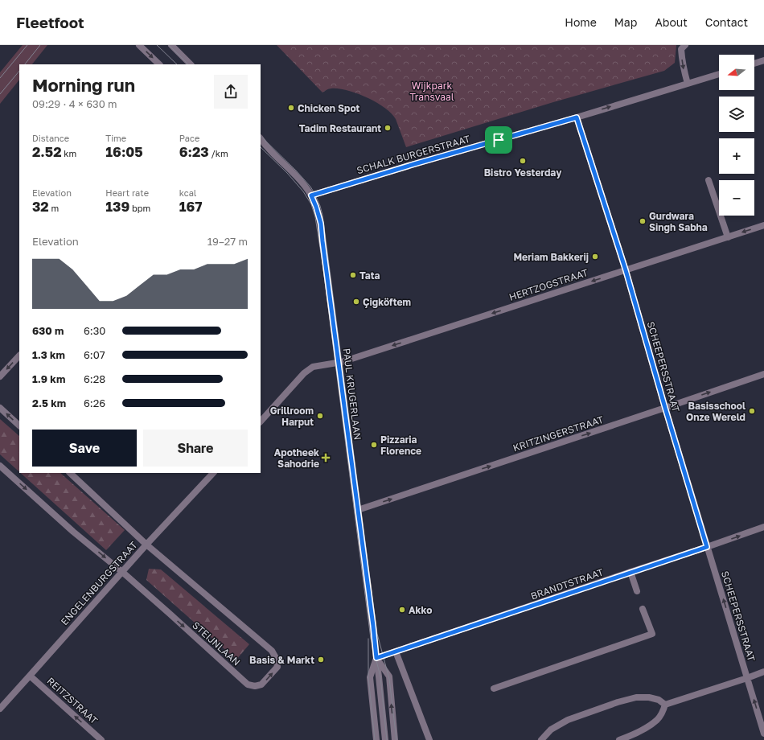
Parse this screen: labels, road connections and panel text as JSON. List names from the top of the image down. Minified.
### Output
{"streets":{"street":["SCHALK BURGERSTRAAT","HERTZOGSTRAAT","SCHEEPERSSTRAAT","PAUL KRUGERLAAN","KRITZINGERSTRAAT","ENGELENBURGSTRAAT","BRANDTSTRAAT","STEIJNLAAN","REITZSTRAAT"]},"crossings":[["SCHALK BURGERSTRAAT","SCHEEPERSSTRAAT"],["SCHALK BURGERSTRAAT","PAUL KRUGERLAAN"],["HERTZOGSTRAAT","SCHEEPERSSTRAAT"],["HERTZOGSTRAAT","PAUL KRUGERLAAN"],["SCHEEPERSSTRAAT","KRITZINGERSTRAAT"],["SCHEEPERSSTRAAT","BRANDTSTRAAT"],["PAUL KRUGERLAAN","KRITZINGERSTRAAT"],["PAUL KRUGERLAAN","BRANDTSTRAAT"],["ENGELENBURGSTRAAT","STEIJNLAAN"],["ENGELENBURGSTRAAT","REITZSTRAAT"]],"one_way":["HERTZOGSTRAAT","KRITZINGERSTRAAT","REITZSTRAAT"],"parks":["Wijkpark Transvaal"],"places":{"other":["Chicken Spot","Tadim Restaurant","Bistro Yesterday","Gurdwara Singh Sabha","Meriam Bakkerij","Tata","Çiğköftem","Basisschool Onze Wereld","Grillroom Harput","Pizzaria Florence","Akko","Basis & Markt"],"health":["Apotheek Sahodrie"]},"north":"left","page":{"header":"Fleetfoot","nav":["Home","Map","About","Contact"],"map_buttons":["+","−"],"heading":["Morning run","09:29 · 4 × 630 m"],"stats":[["Distance","2.52 km"],["Time","16:05"],["Pace","6:23 /km"],["Elevation","32 m"],["Heart rate","139 bpm"],["kcal","167"]],"chart":["Elevation","19–27 m"],"list":[{"name":"630 m","note":"6:30"},{"name":"1.3 km","note":"6:07"},{"name":"1.9 km","note":"6:28"},{"name":"2.5 km","note":"6:26"}],"buttons":["Save","Share"]}}
